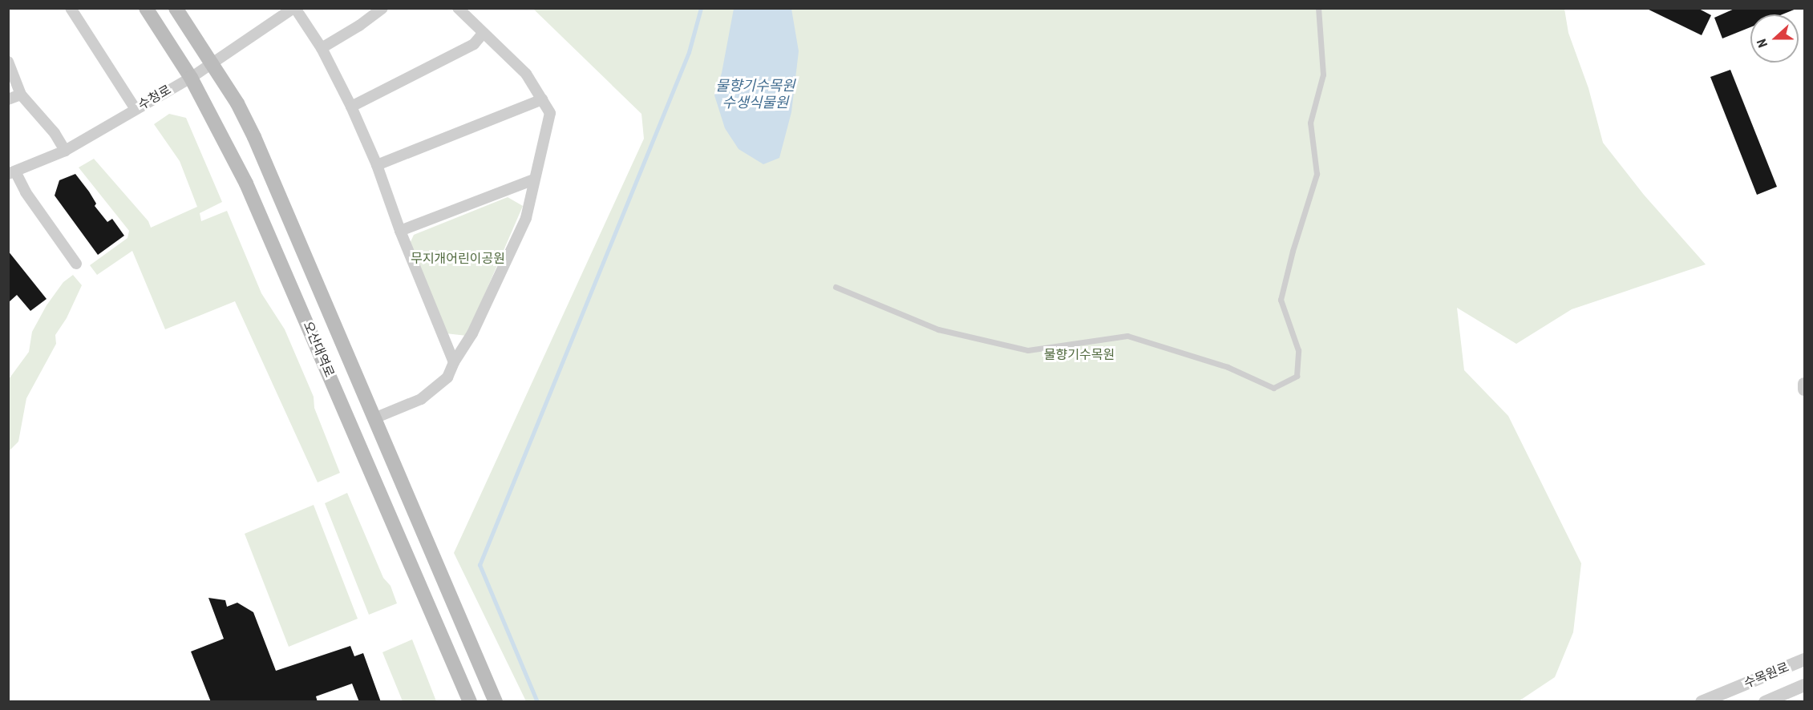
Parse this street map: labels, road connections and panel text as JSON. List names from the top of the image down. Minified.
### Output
{"streets":{"main road":["오산대역로"],"street":["수청로","수목원로"]},"crossings":[["수청로","오산대역로"]],"water":["물향기수목원 수생식물원"],"parks":["무지개어린이공원","물향기수목원"],"north":"left"}
